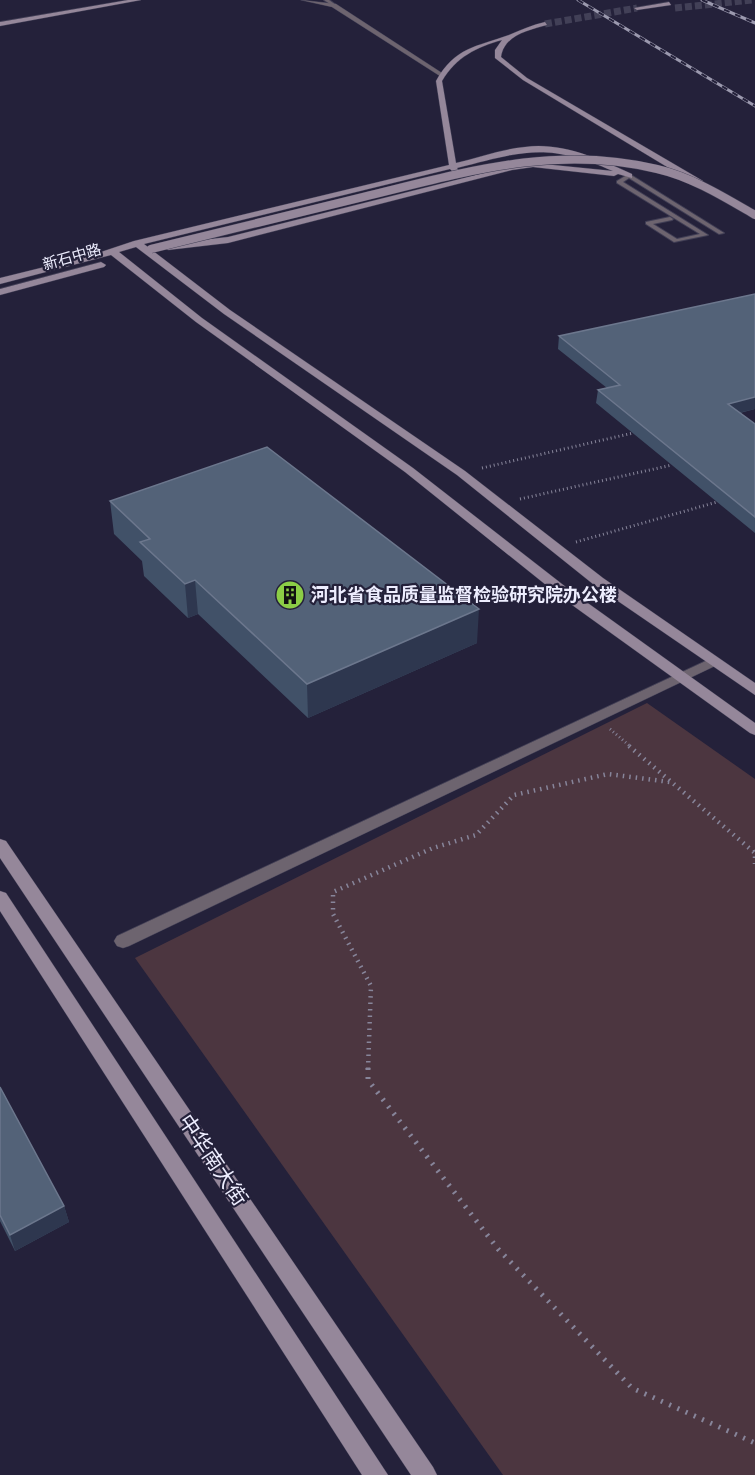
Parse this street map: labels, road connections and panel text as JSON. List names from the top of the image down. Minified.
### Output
{"streets":{"main road":["新石中路","中华南大街"]},"places":{"building":["河北省食品质量监督检验研究院办公楼"]}}
